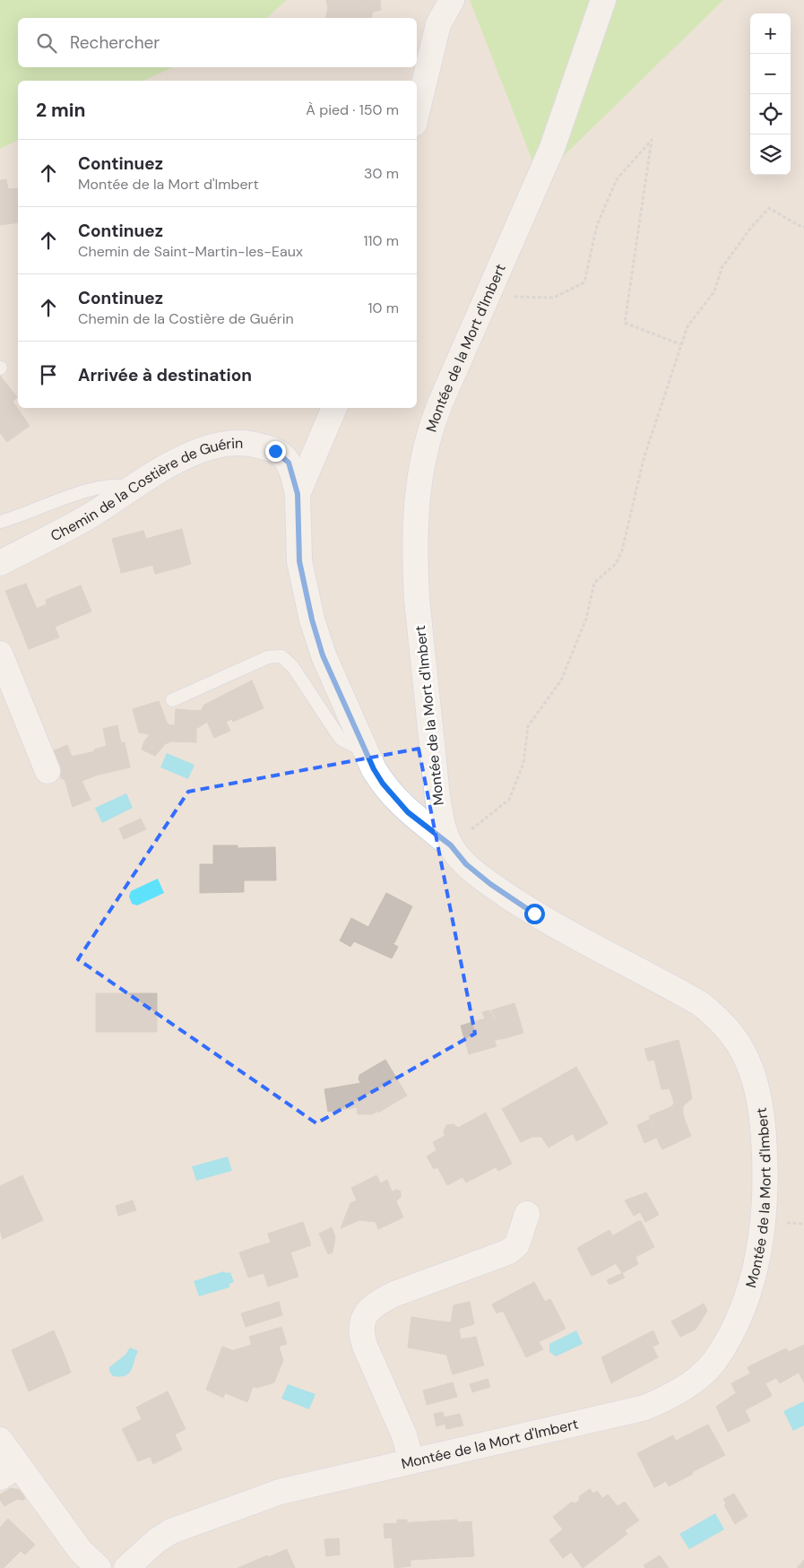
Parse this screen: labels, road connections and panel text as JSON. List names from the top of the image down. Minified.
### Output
{"streets":{"street":["Montée de la Mort d'Imbert","Chemin de la Costière de Guérin"]},"page":{"map_buttons":["+","−"],"search":"Rechercher","heading":["2 min","À pied · 150 m"],"list":[["Continuez","Montée de la Mort d'Imbert","30 m"],["Continuez","Chemin de Saint-Martin-les-Eaux","110 m"],["Continuez","Chemin de la Costière de Guérin","10 m"],"Arrivée à destination"]}}
